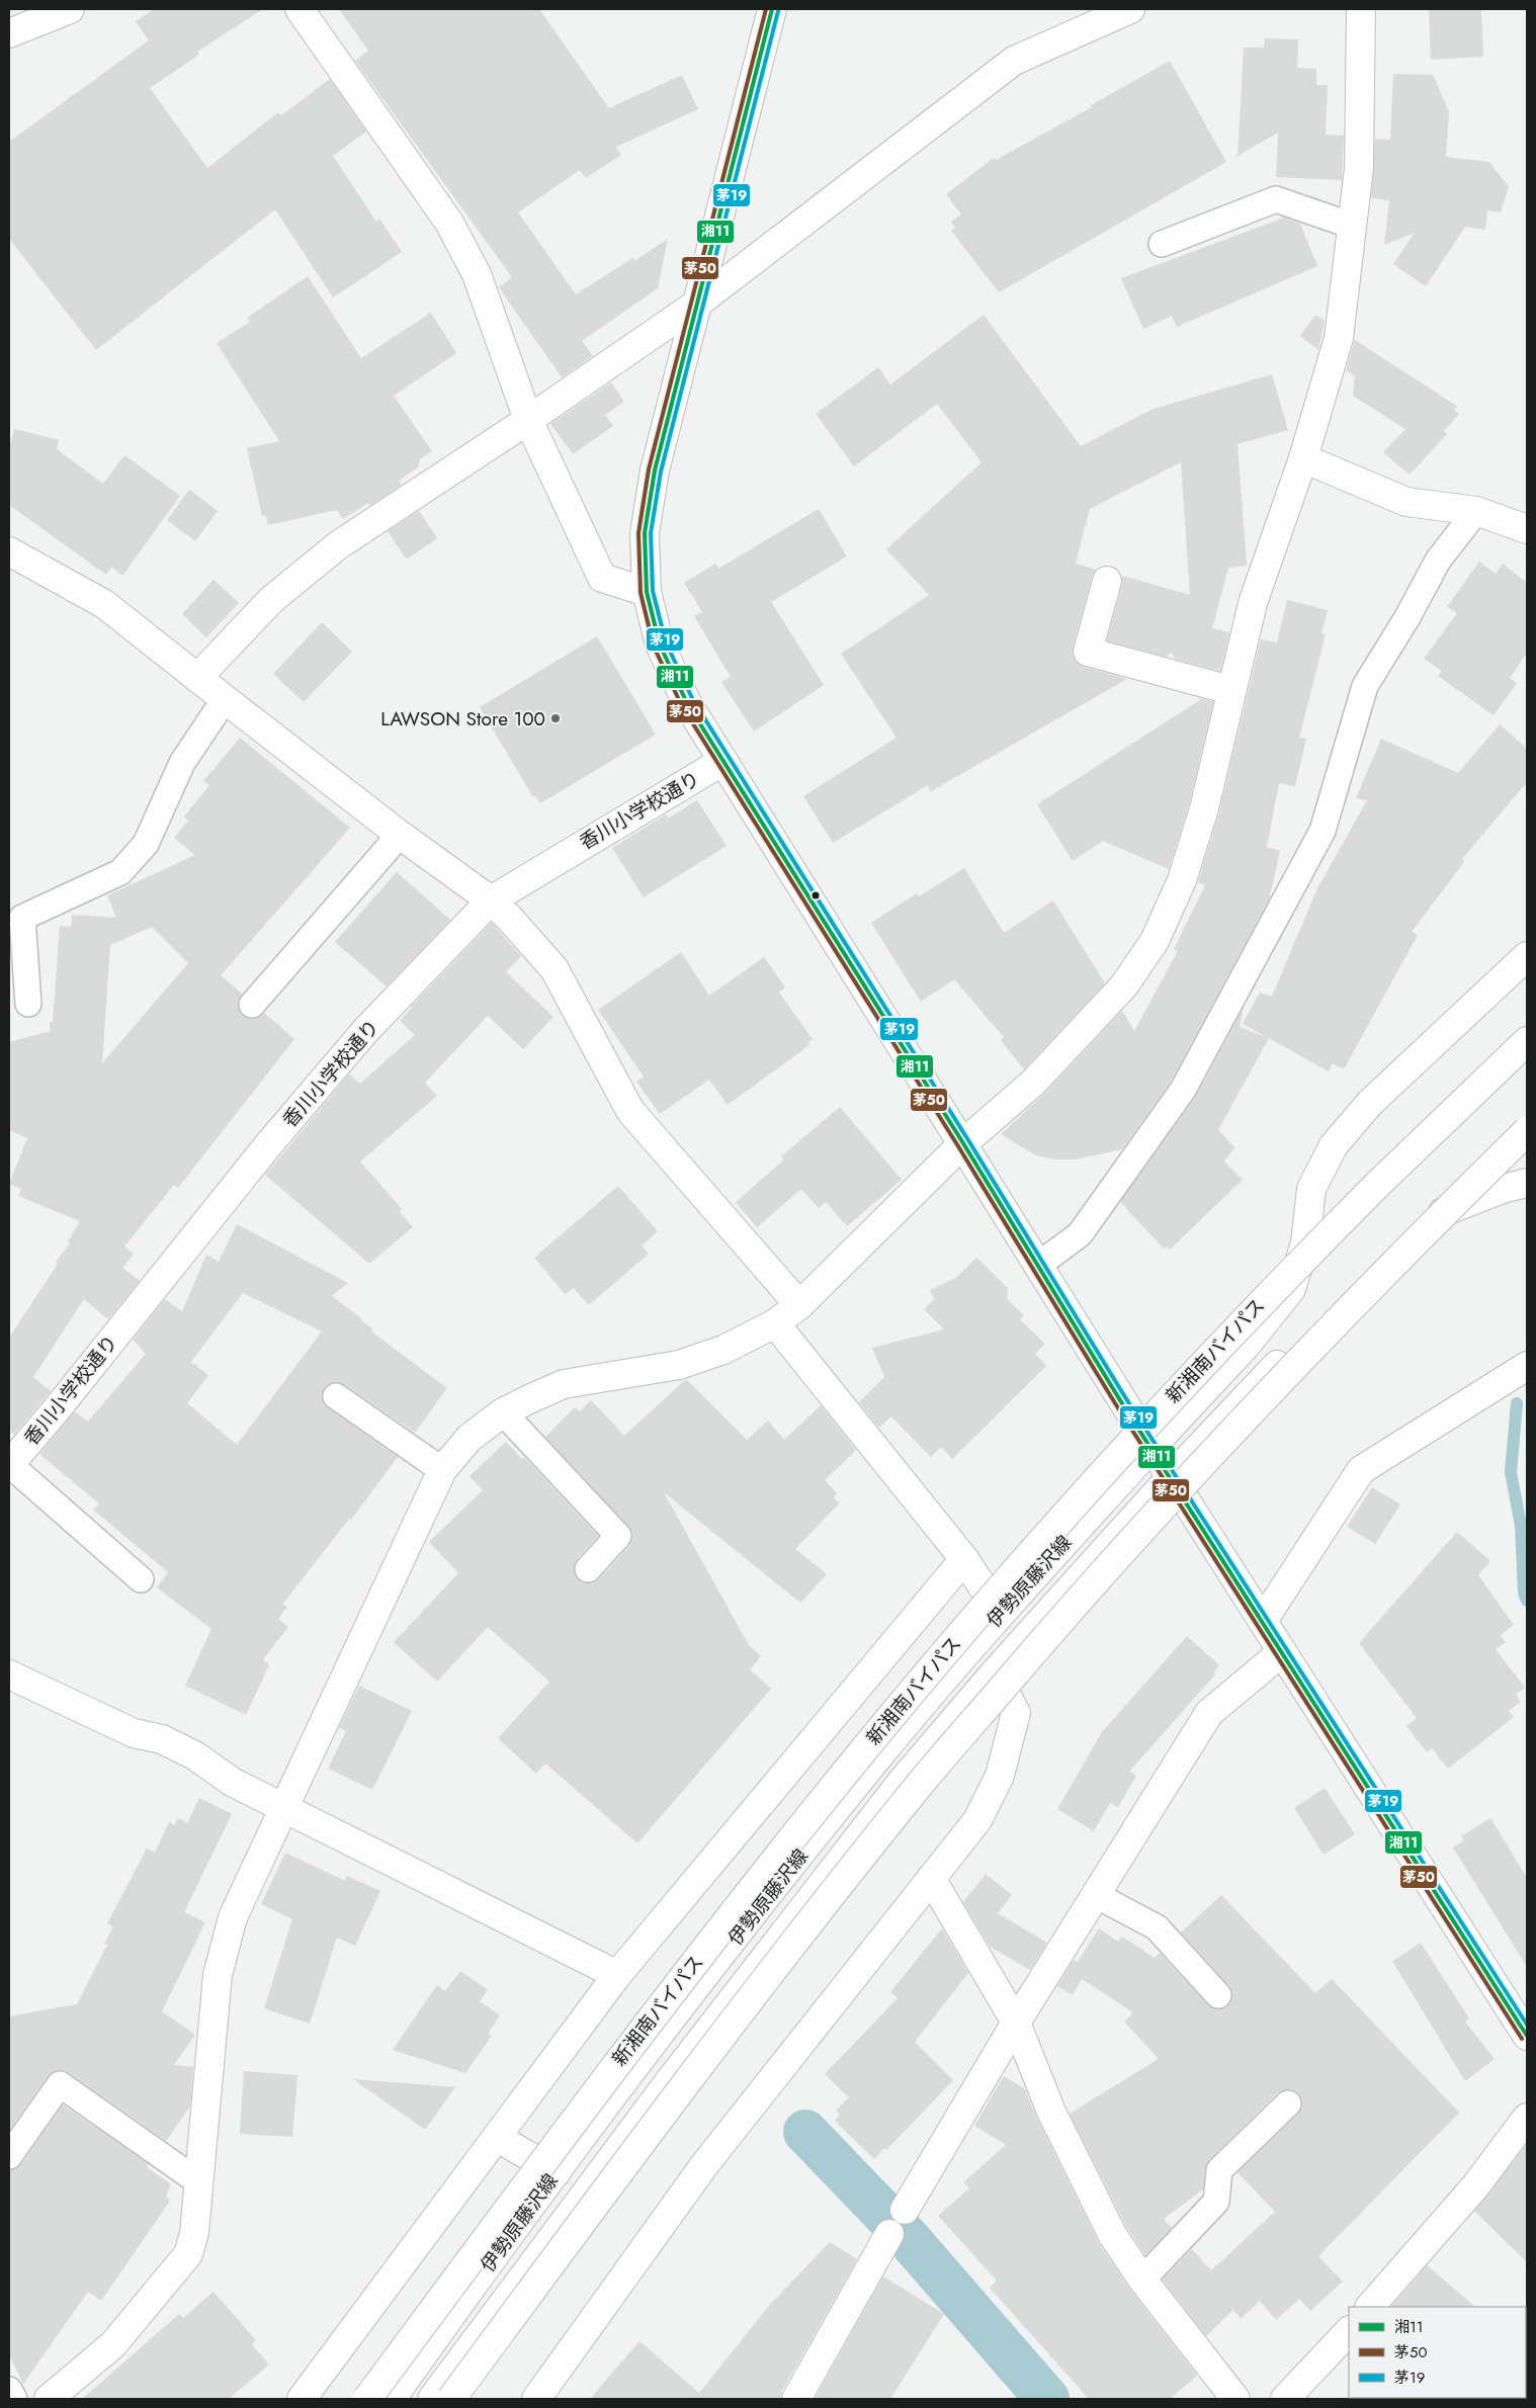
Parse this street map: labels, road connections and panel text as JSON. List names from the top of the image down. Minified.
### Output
{"streets":{"main road":["香川小学校通り","新湘南バイパス","伊勢原藤沢線"]},"places":["LAWSON Store 100"],"lines":["transit line 湘11","transit line 茅50","transit line 茅19"],"legend":["湘11","茅50","茅19"]}
